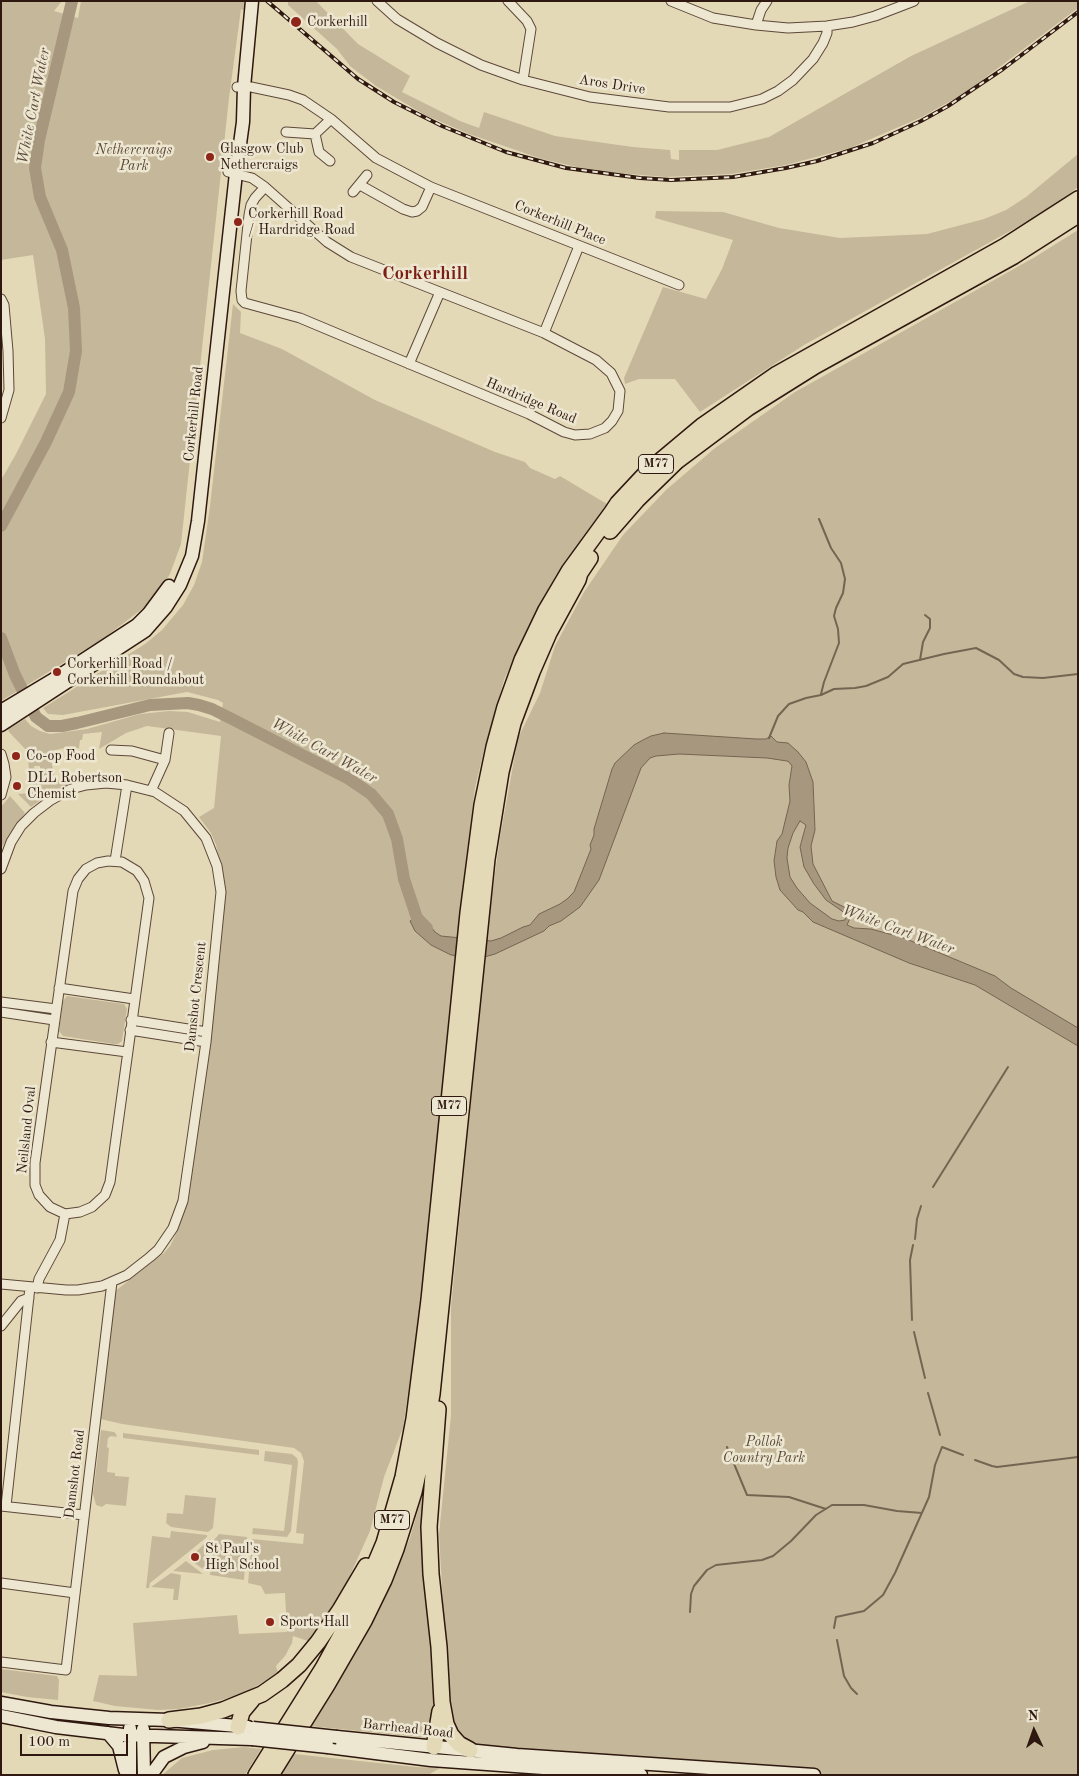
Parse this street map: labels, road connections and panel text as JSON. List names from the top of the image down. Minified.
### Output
{"streets":{"highway":["M77"],"main road":["Corkerhill Road","Barrhead Road"],"street":["Aros Drive","Corkerhill Place","Hardridge Road","Damshot Crescent","Neilsland Oval","Damshot Road"]},"crossings":[["Corkerhill Place","Corkerhill Road"],["Hardridge Road","Corkerhill Road"],["Damshot Crescent","Damshot Road"]],"districts":["Corkerhill"],"water":["White Cart Water"],"parks":["Nethercraigs Park","Pollok Country Park"],"places":["Corkerhill","Glasgow Club Nethercraigs","Corkerhill Road / Hardridge Road","Corkerhill Road / Corkerhill Roundabout","Co-op Food","DLL Robertson Chemist","St Paul's High School","Sports Hall"],"scale_bar":"100 m","north":"top"}
